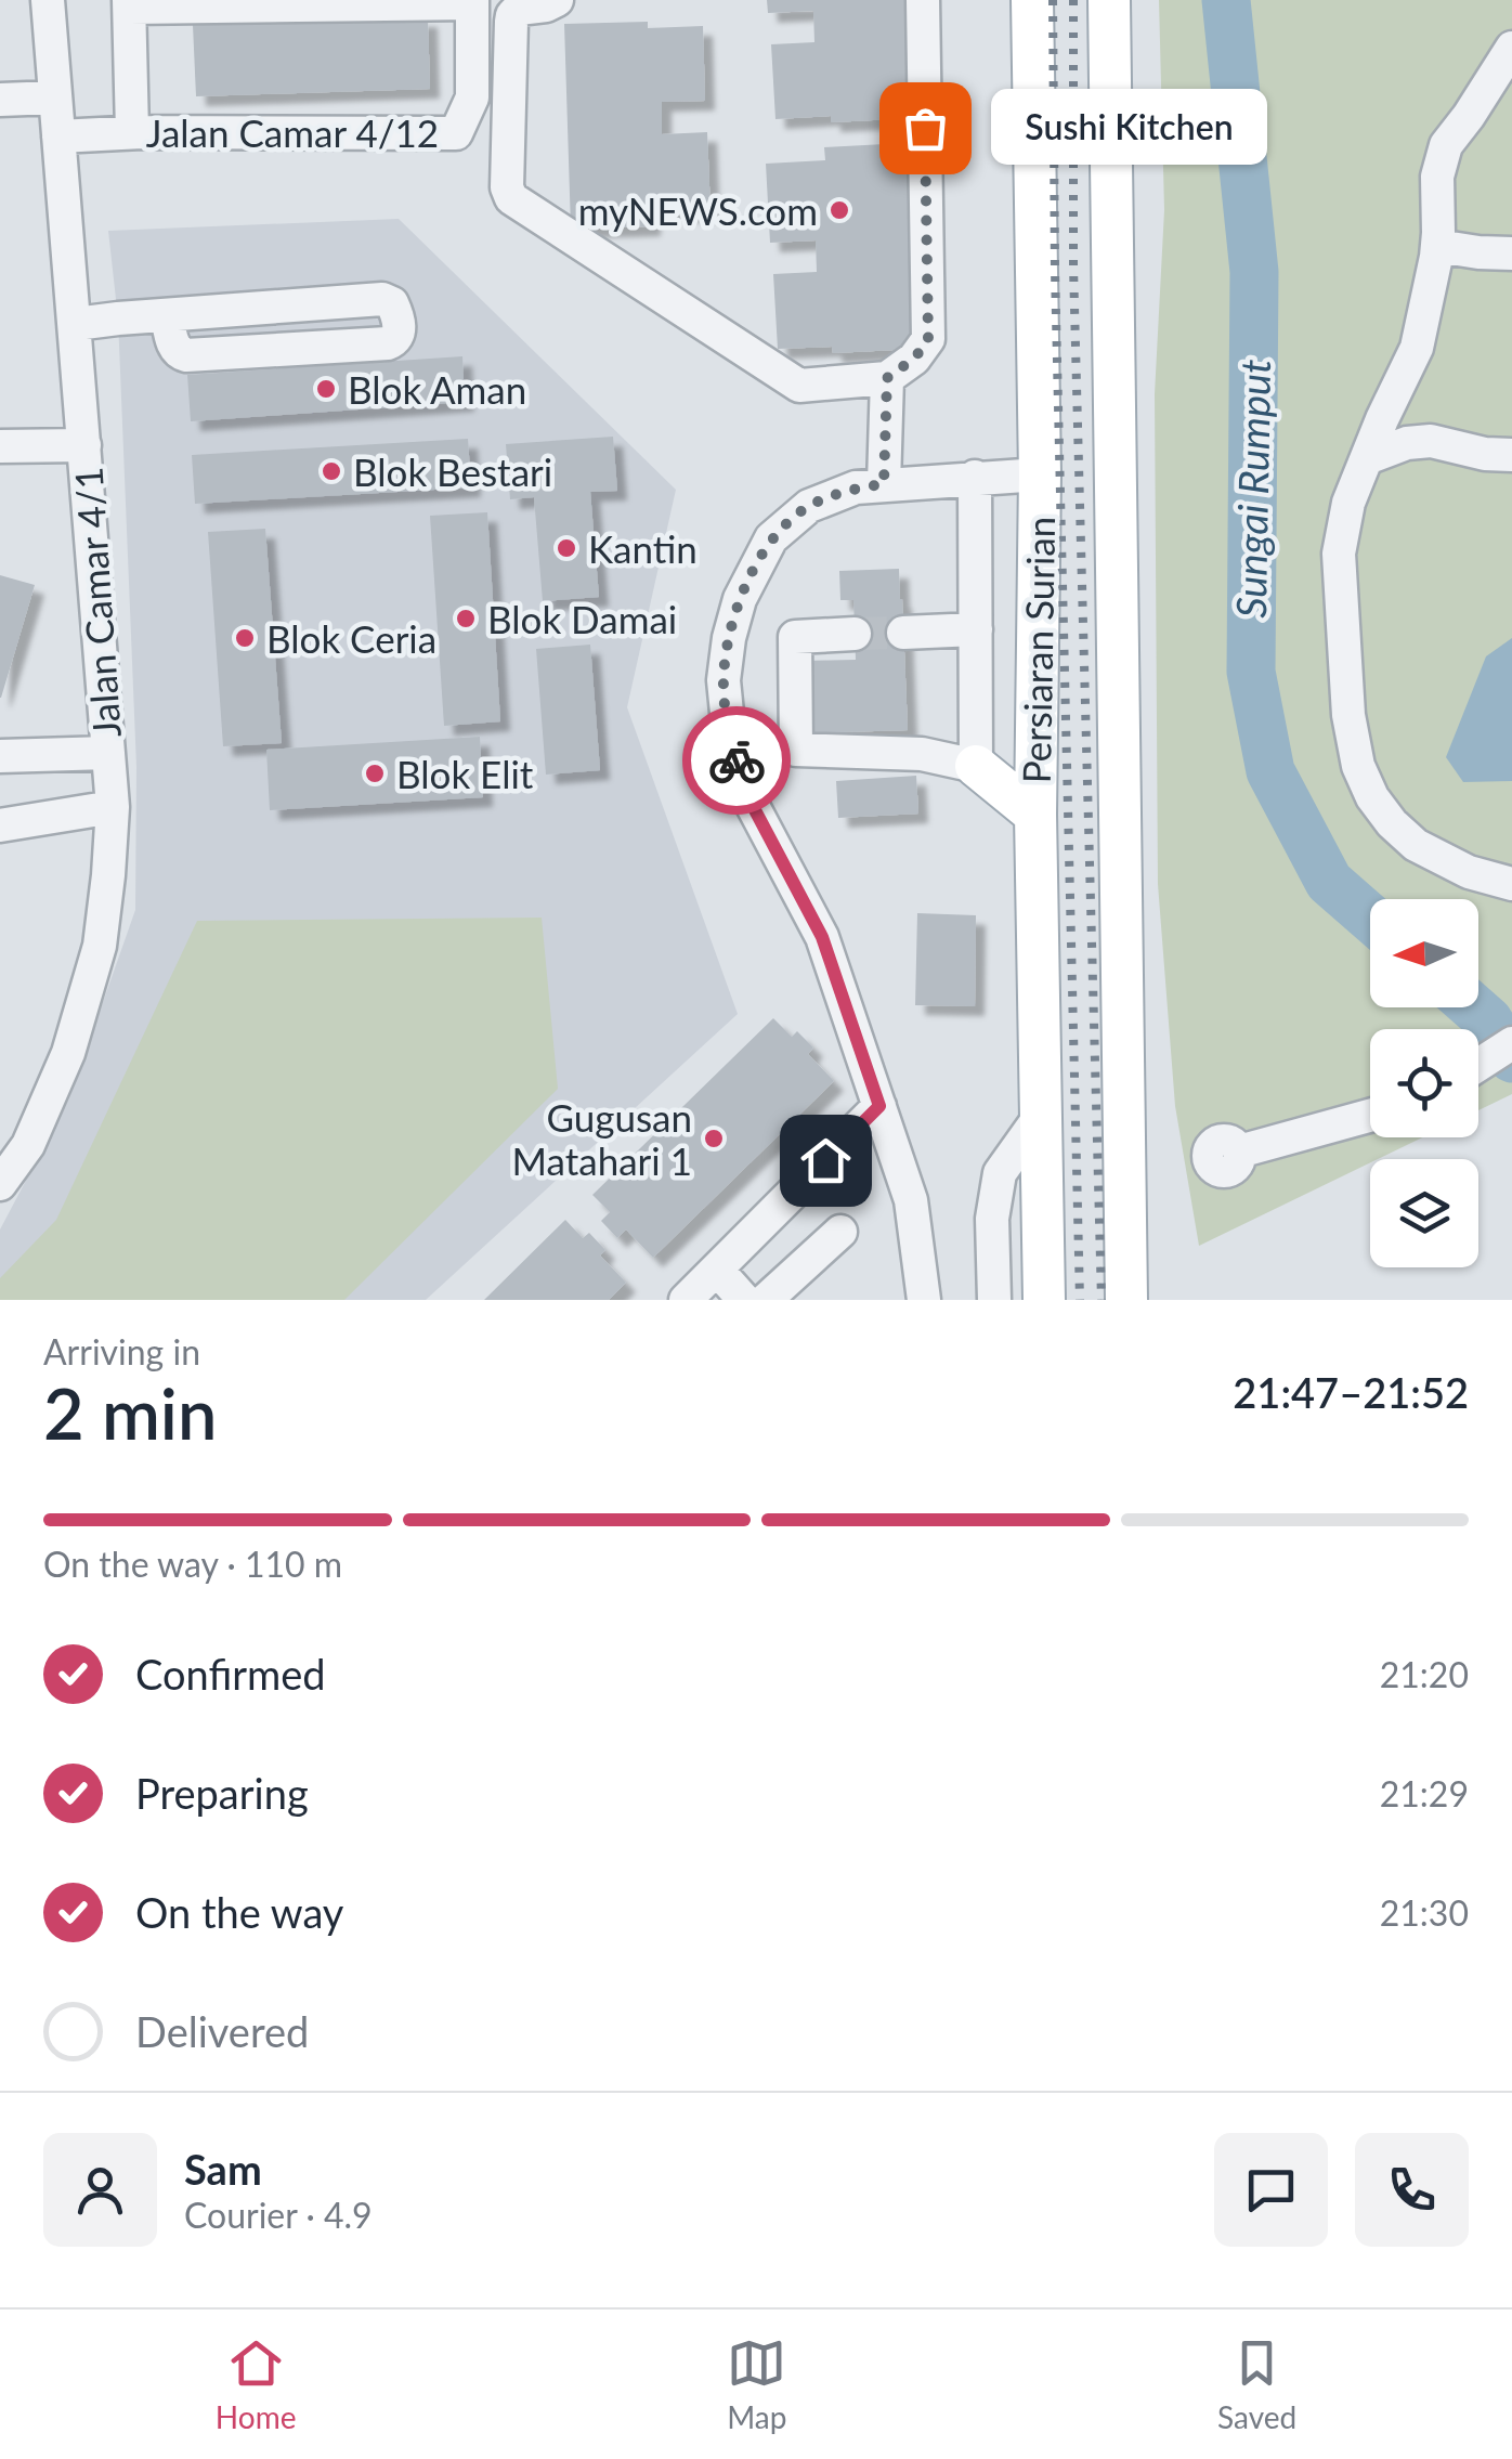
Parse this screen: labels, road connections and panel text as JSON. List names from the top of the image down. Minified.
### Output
{"streets":{"main road":["Persiaran Surian"],"street":["Jalan Camar 4/12","Jalan Camar 4/1"]},"crossings":[["Jalan Camar 4/12","Jalan Camar 4/1"]],"water":["Sungai Rumput"],"places":["Sushi Kitchen","myNEWS.com","Blok Aman","Blok Bestari","Kantin","Blok Damai","Blok Ceria","Blok Elit","Gugusan Matahari 1"],"north":"left","page":{"bubble":"Sushi Kitchen","heading":["2 min","Arriving in","21:47–21:52"],"panel":["Sam","Courier · 4.9"],"bar":"On the way · 110 m","list":[["Confirmed","21:20"],["Preparing","21:29"],["On the way","21:30"],"Delivered"],"tabs":["Home","Map","Saved"]}}
